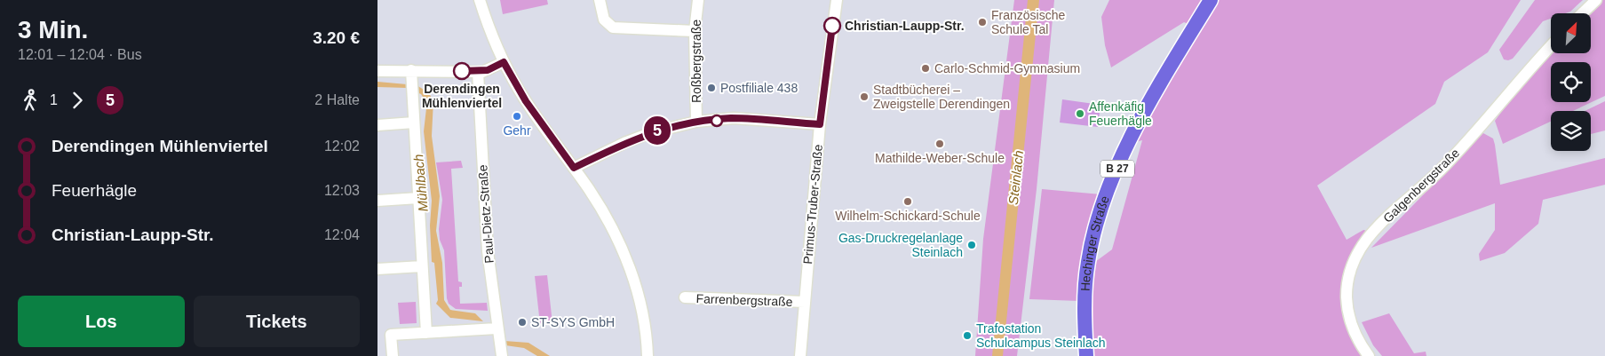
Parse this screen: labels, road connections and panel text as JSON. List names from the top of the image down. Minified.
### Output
{"streets":{"main road":["B 27","Hechinger Straße"],"street":["Roßbergstraße","Galgenbergstraße","Primus-Truber-Straße","Paul-Dietz-Straße","Farrenbergstraße"]},"crossings":[["Primus-Truber-Straße","Farrenbergstraße"]],"water":["Steinlach","Mühlbach"],"places":["Französische Schule Tal","Christian-Laupp-Str.","Carlo-Schmid-Gymnasium","Derendingen Mühlenviertel","Postfiliale 438","Stadtbücherei – Zweigstelle Derendingen","Affenkäfig Feuerhägle","Gehr","Mathilde-Weber-Schule","Wilhelm-Schickard-Schule","Gas-Druckregelanlage Steinlach","ST-SYS GmbH","Trafostation Schulcampus Steinlach"],"lines":["bus line 5"],"north":"top right","page":{"heading":["3 Min.","12:01 – 12:04 · Bus","3.20 €"],"on_map":"5","legs":["1","5","2 Halte"],"list":[{"name":"Derendingen Mühlenviertel","value":"12:02"},{"name":"Feuerhägle","value":"12:03"},{"name":"Christian-Laupp-Str.","value":"12:04"}],"buttons":["Los","Tickets"]}}
